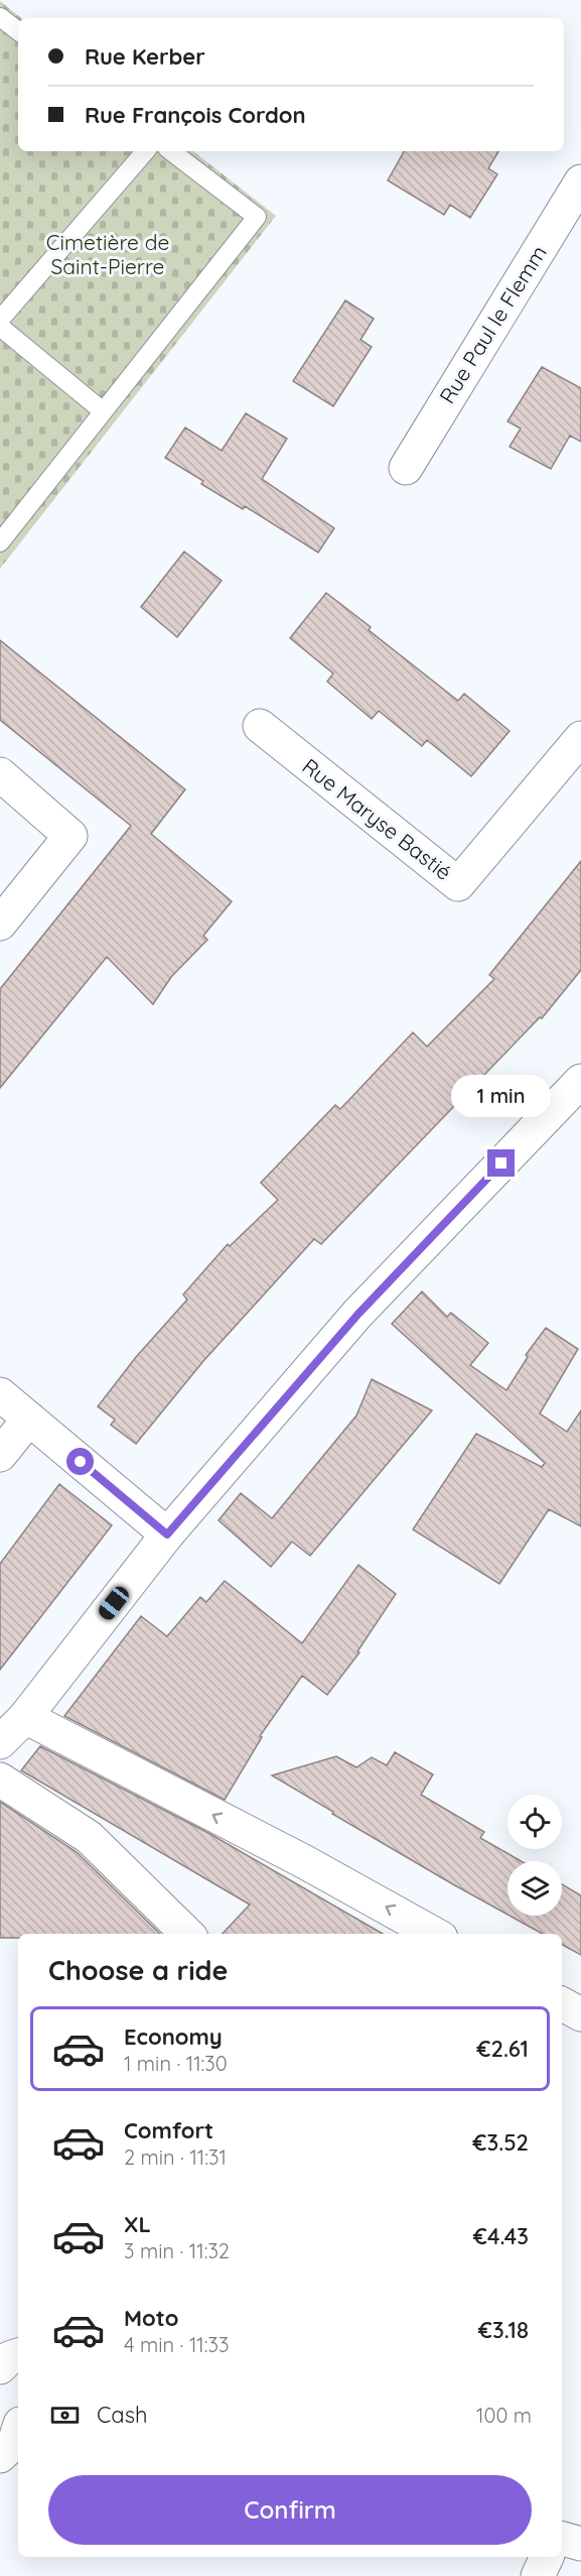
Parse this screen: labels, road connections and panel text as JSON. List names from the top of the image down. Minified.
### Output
{"streets":{"street":["Rue Paul le Flemm","Rue Maryse Bastié"]},"parks":["Cimetière de Saint-Pierre"],"page":{"banner":["Rue Kerber","Rue François Cordon"],"bubble":"1 min","heading":"Choose a ride","list":[{"name":"Economy","note":"1 min · 11:30","value":"€2.61"},{"name":"Comfort","note":"2 min · 11:31","value":"€3.52"},{"name":"XL","note":"3 min · 11:32","value":"€4.43"},{"name":"Moto","note":"4 min · 11:33","value":"€3.18"}],"pay":["Cash","100 m"],"buttons":"Confirm"}}
